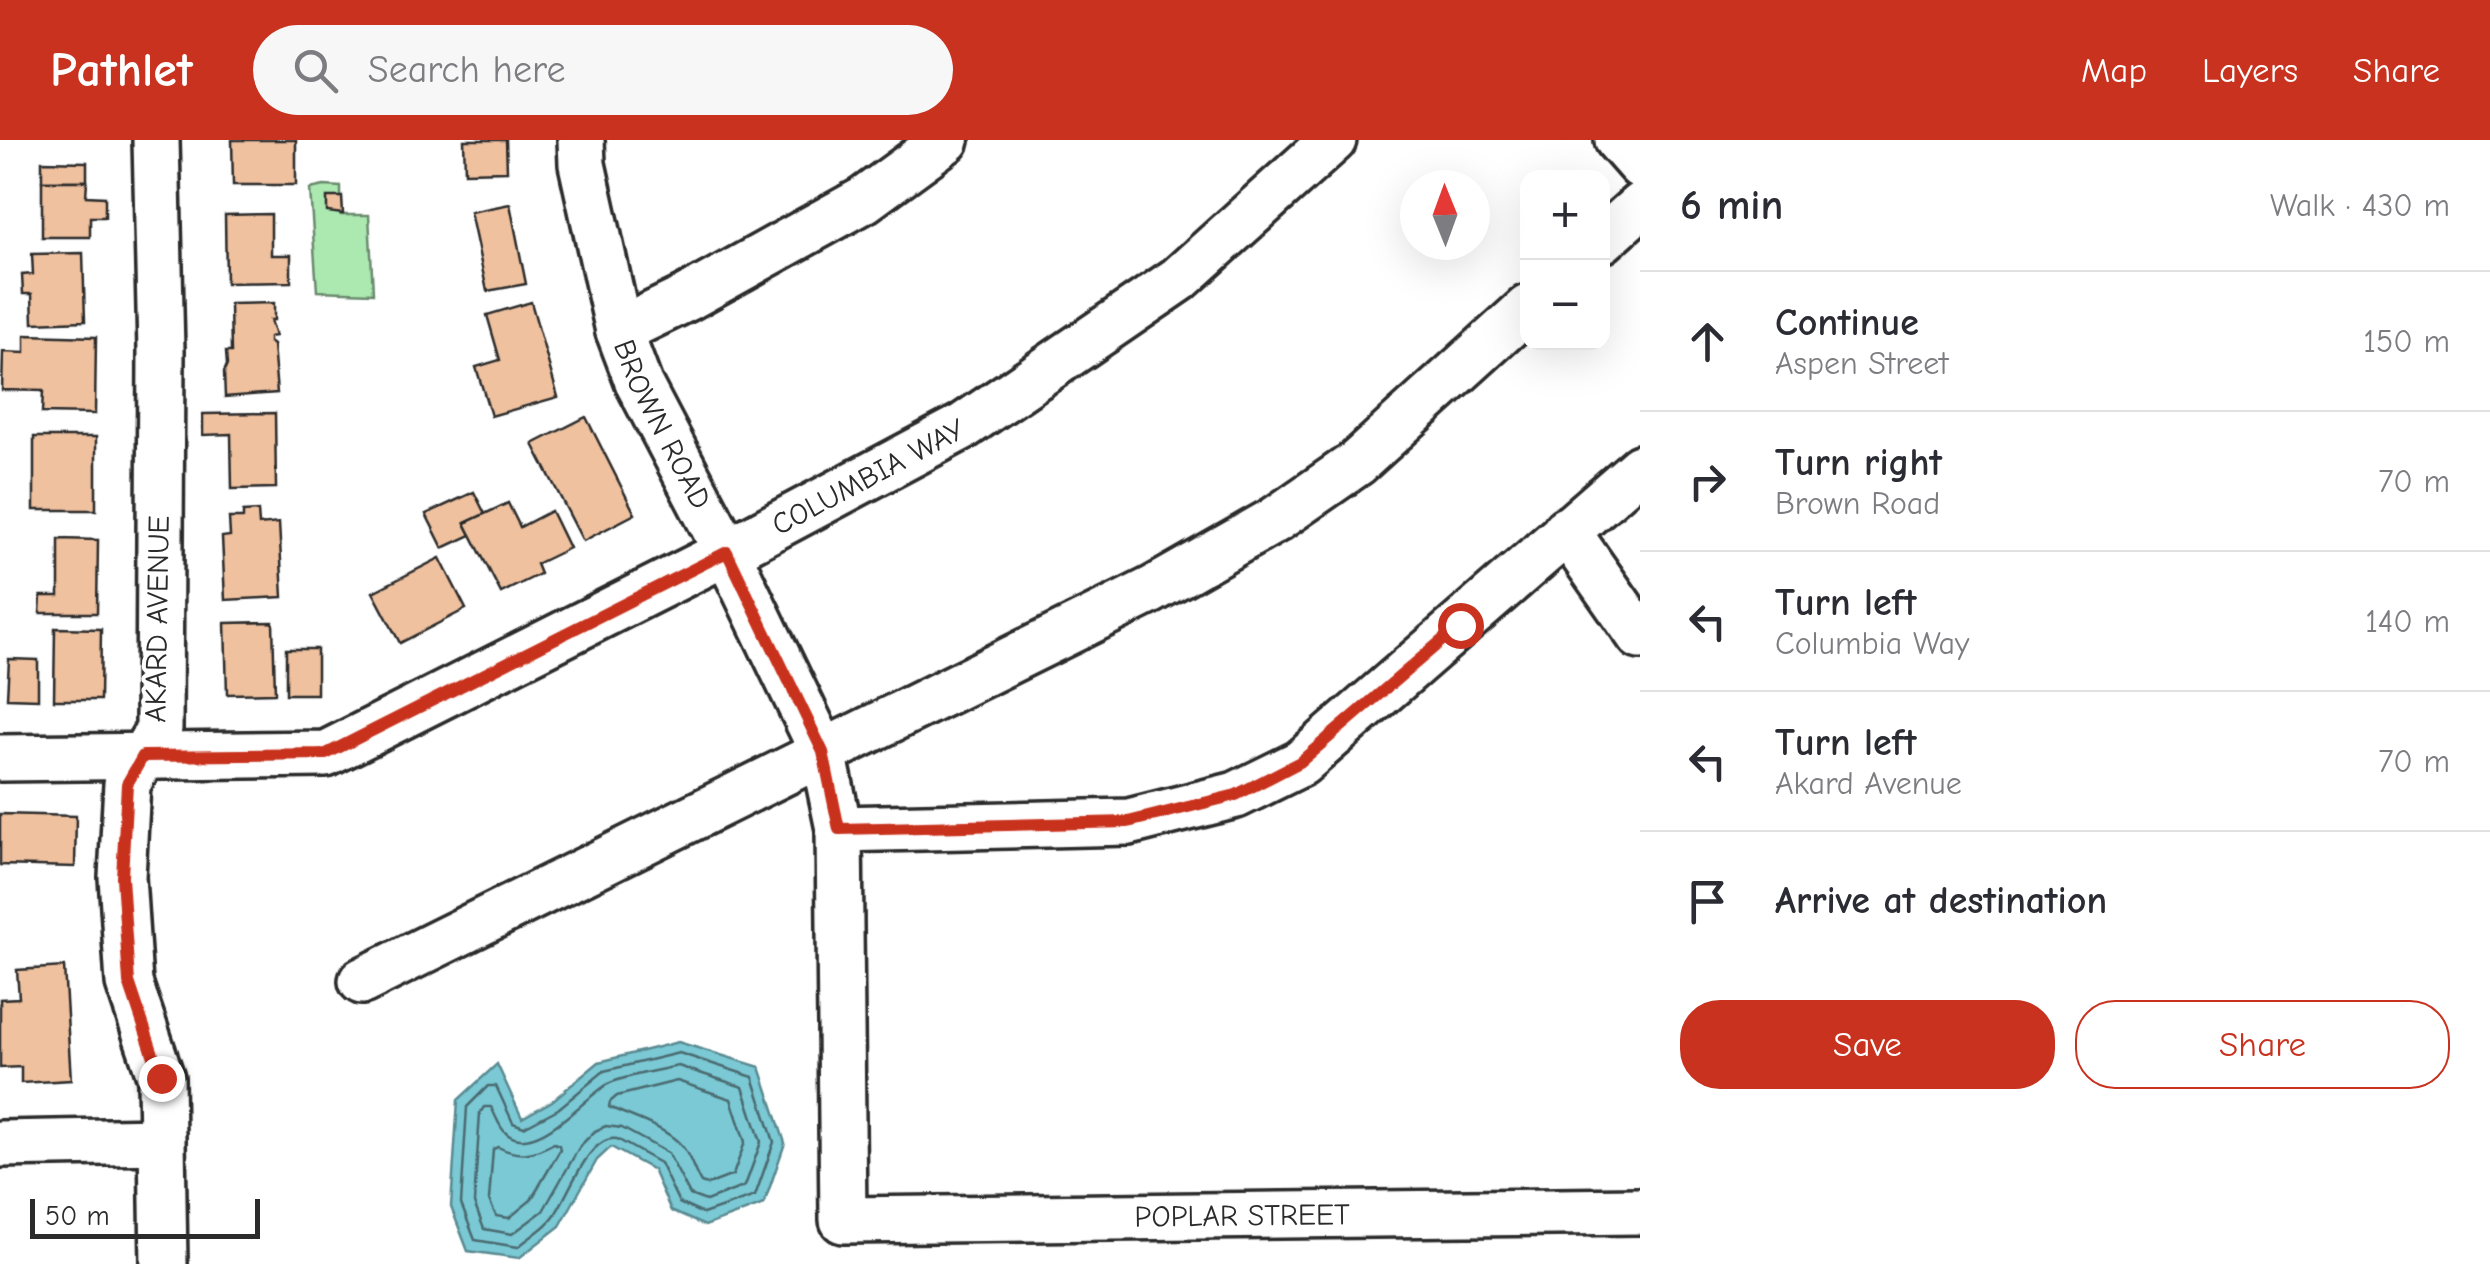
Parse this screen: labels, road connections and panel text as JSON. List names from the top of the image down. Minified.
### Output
{"streets":{"street":["BROWN ROAD","COLUMBIA WAY","AKARD AVENUE","POPLAR STREET"]},"crossings":[["BROWN ROAD","COLUMBIA WAY"],["BROWN ROAD","POPLAR STREET"],["COLUMBIA WAY","AKARD AVENUE"]],"scale_bar":"50 m","north":"top","page":{"header":"Pathlet","search":"Search here","nav":["Map","Layers","Share"],"heading":["6 min","Walk · 430 m"],"map_buttons":["+","−"],"list":[["Continue","Aspen Street","150 m"],["Turn right","Brown Road","70 m"],["Turn left","Columbia Way","140 m"],["Turn left","Akard Avenue","70 m"],"Arrive at destination"],"buttons":["Save","Share"],"scale":"50 m"}}
